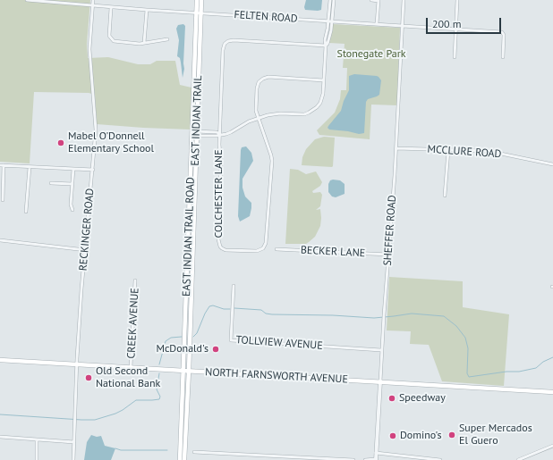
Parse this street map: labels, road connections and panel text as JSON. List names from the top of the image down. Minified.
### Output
{"streets":{"main road":["EAST INDIAN TRAIL","NORTH FARNSWORTH AVENUE"],"street":["FELTEN ROAD","MCCLURE ROAD","COLCHESTER LANE","RECKINGER ROAD","SHEFFER ROAD","BECKER LANE","CREEK AVENUE","TOLLVIEW AVENUE"]},"crossings":[["FELTEN ROAD","EAST INDIAN TRAIL"],["FELTEN ROAD","RECKINGER ROAD"],["FELTEN ROAD","SHEFFER ROAD"],["EAST INDIAN TRAIL","NORTH FARNSWORTH AVENUE"],["MCCLURE ROAD","SHEFFER ROAD"],["RECKINGER ROAD","NORTH FARNSWORTH AVENUE"],["SHEFFER ROAD","BECKER LANE"],["SHEFFER ROAD","TOLLVIEW AVENUE"],["SHEFFER ROAD","NORTH FARNSWORTH AVENUE"],["CREEK AVENUE","NORTH FARNSWORTH AVENUE"]],"parks":["Stonegate Park"],"places":["Mabel O'Donnell Elementary School","McDonald's","Old Second National Bank","Speedway","Super Mercados El Guero","Domino's"],"scale_bar":"200 m"}
